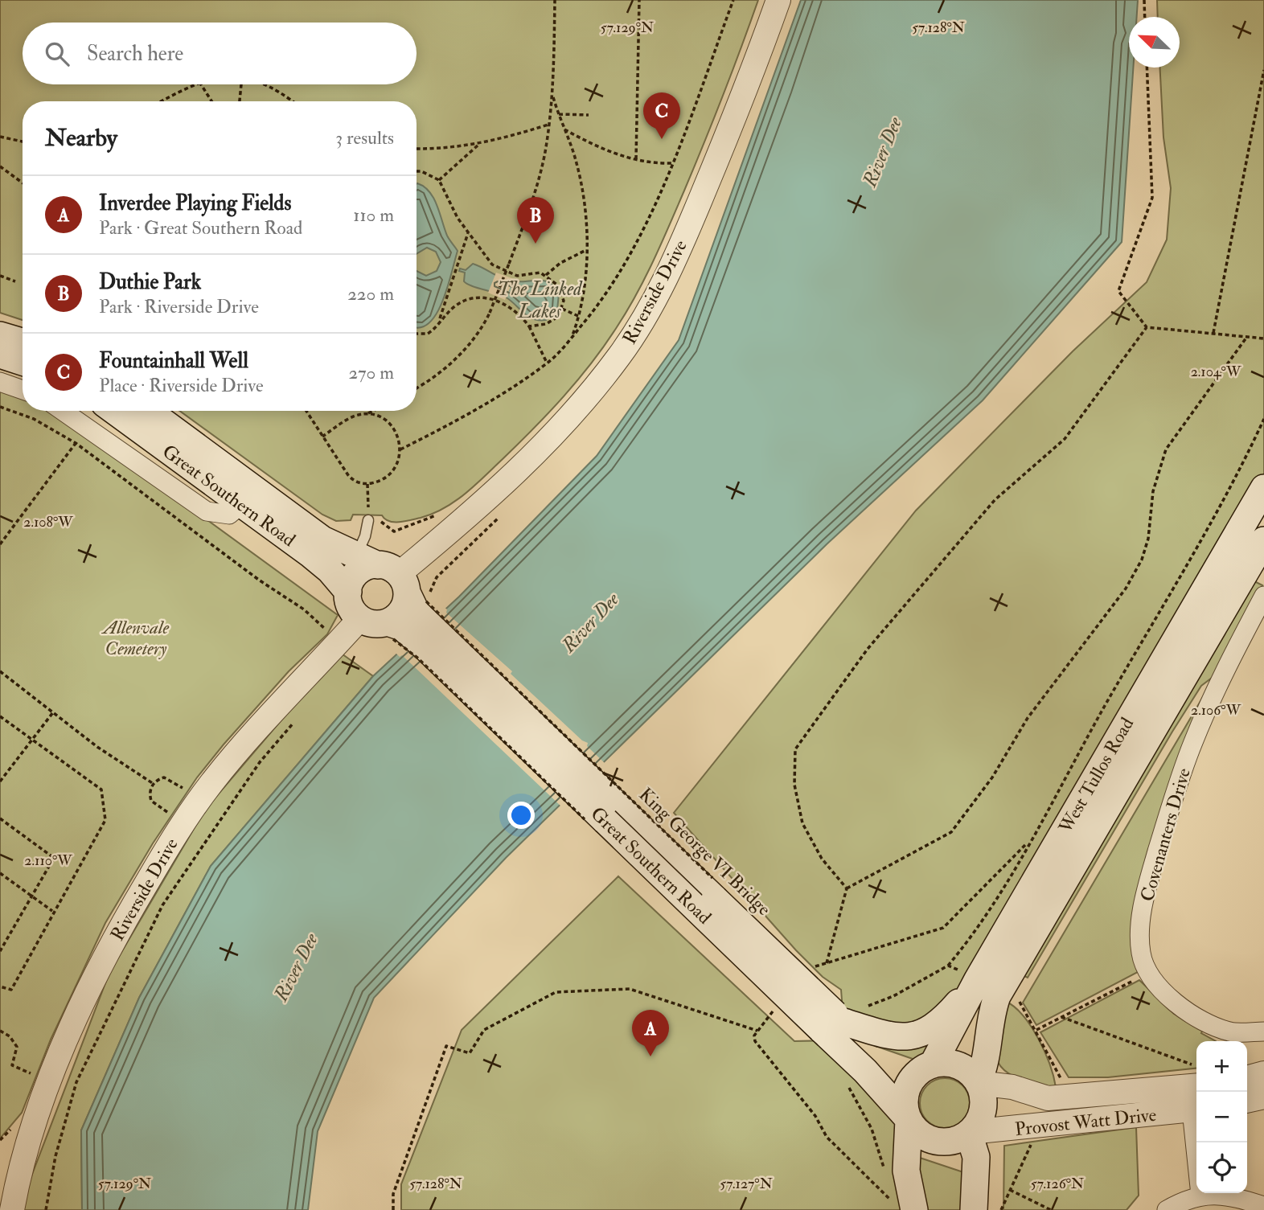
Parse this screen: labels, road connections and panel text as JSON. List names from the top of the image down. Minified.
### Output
{"streets":{"main road":["Great Southern Road","West Tullos Road"],"street":["Riverside Drive","Covenanters Drive","Provost Watt Drive"],"path":["King George VI Bridge"]},"crossings":[["Riverside Drive","Great Southern Road"],["Riverside Drive","King George VI Bridge"],["Great Southern Road","West Tullos Road"],["Great Southern Road","King George VI Bridge"],["Great Southern Road","Provost Watt Drive"],["West Tullos Road","Provost Watt Drive"]],"water":["River Dee","The Linked Lakes"],"parks":["Allenvale Cemetery"],"north":"top left","page":{"search":"Search here","pins":["C","B","A"],"heading":["Nearby","3 results"],"list":[{"mark":"A","name":"Inverdee Playing Fields","note":"Park · Great Southern Road","value":"110 m"},{"mark":"B","name":"Duthie Park","note":"Park · Riverside Drive","value":"220 m"},{"mark":"C","name":"Fountainhall Well","note":"Place · Riverside Drive","value":"270 m"}],"map_buttons":["+","−"]},"coordinates":["57.129°N","57.128°N","2.104°W","2.108°W","2.106°W","2.110°W","57.127°N","57.126°N"]}
